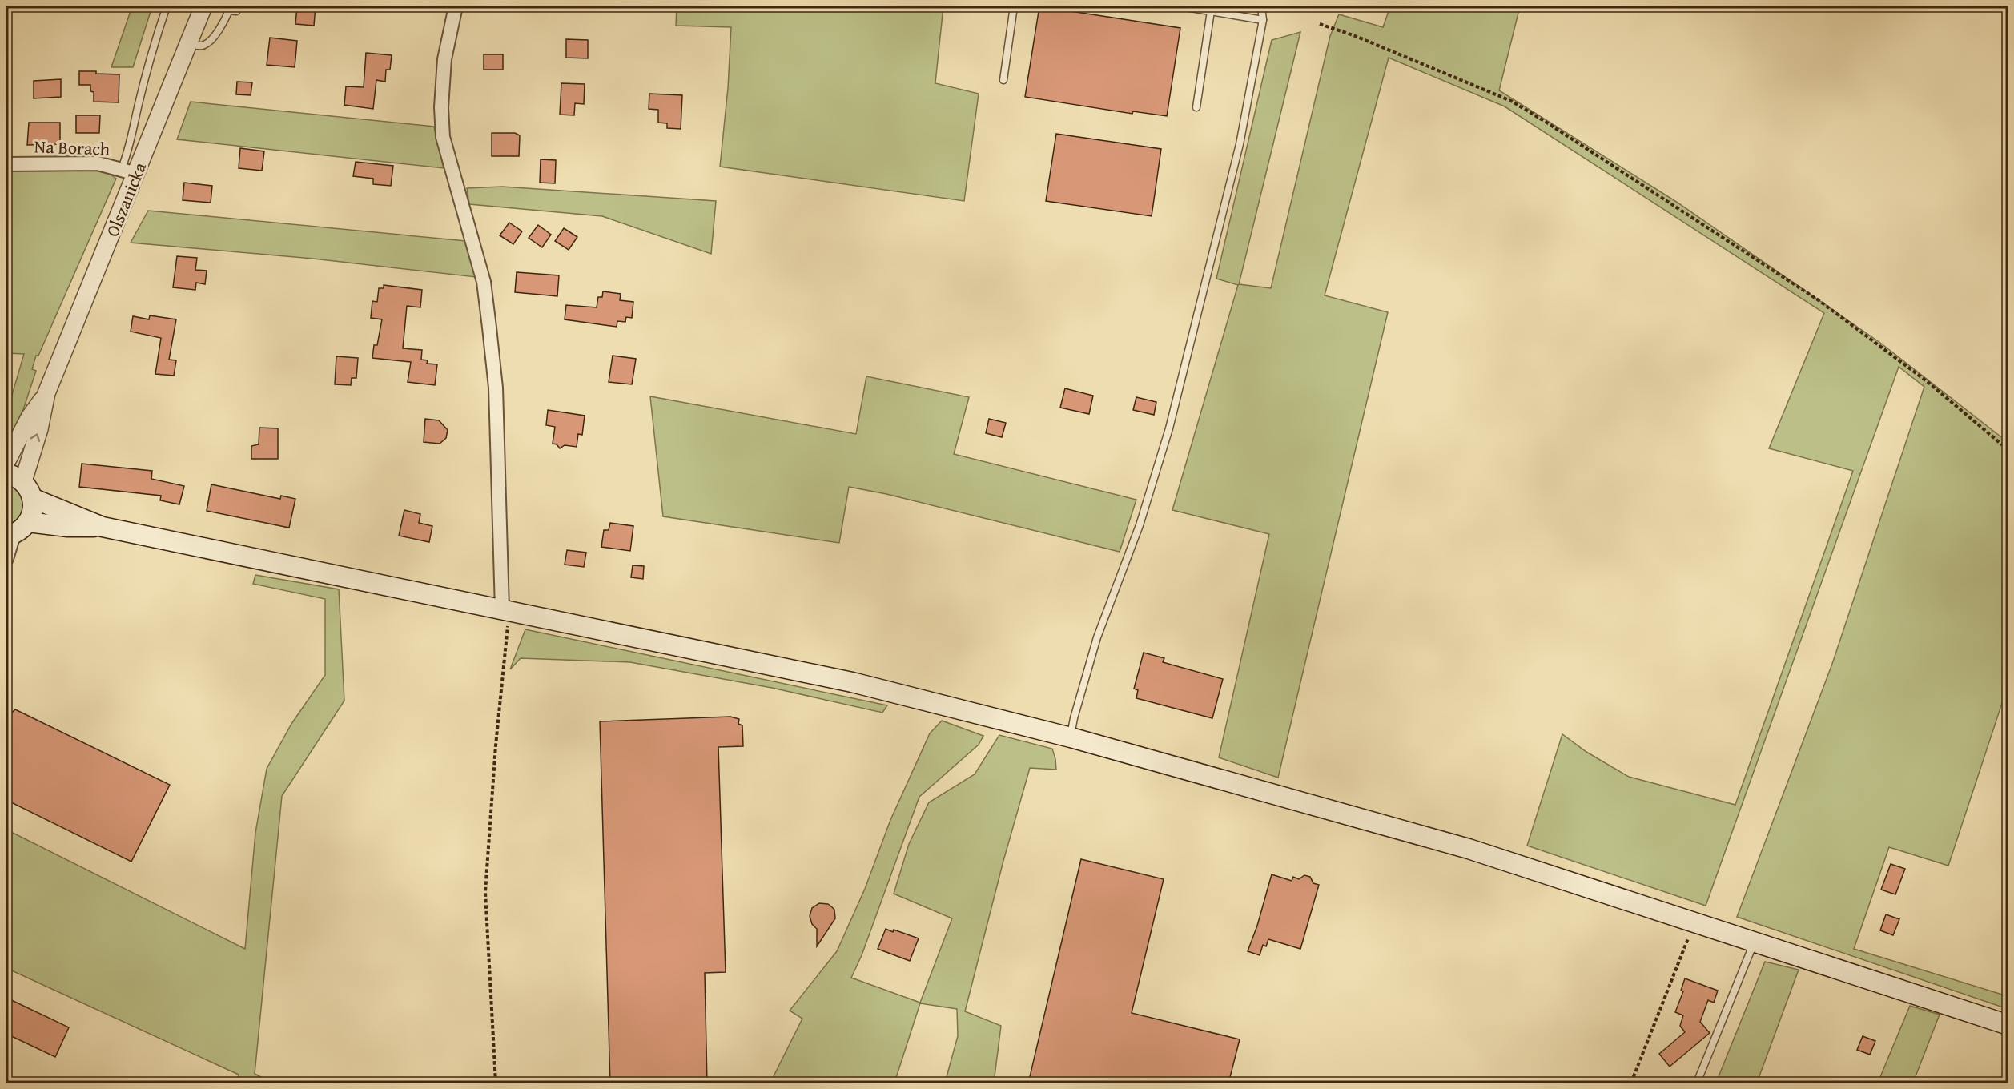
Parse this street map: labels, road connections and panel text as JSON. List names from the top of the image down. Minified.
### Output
{"streets":{"street":["Na Borach","Olszanicka"]},"crossings":[["Na Borach","Olszanicka"]]}
